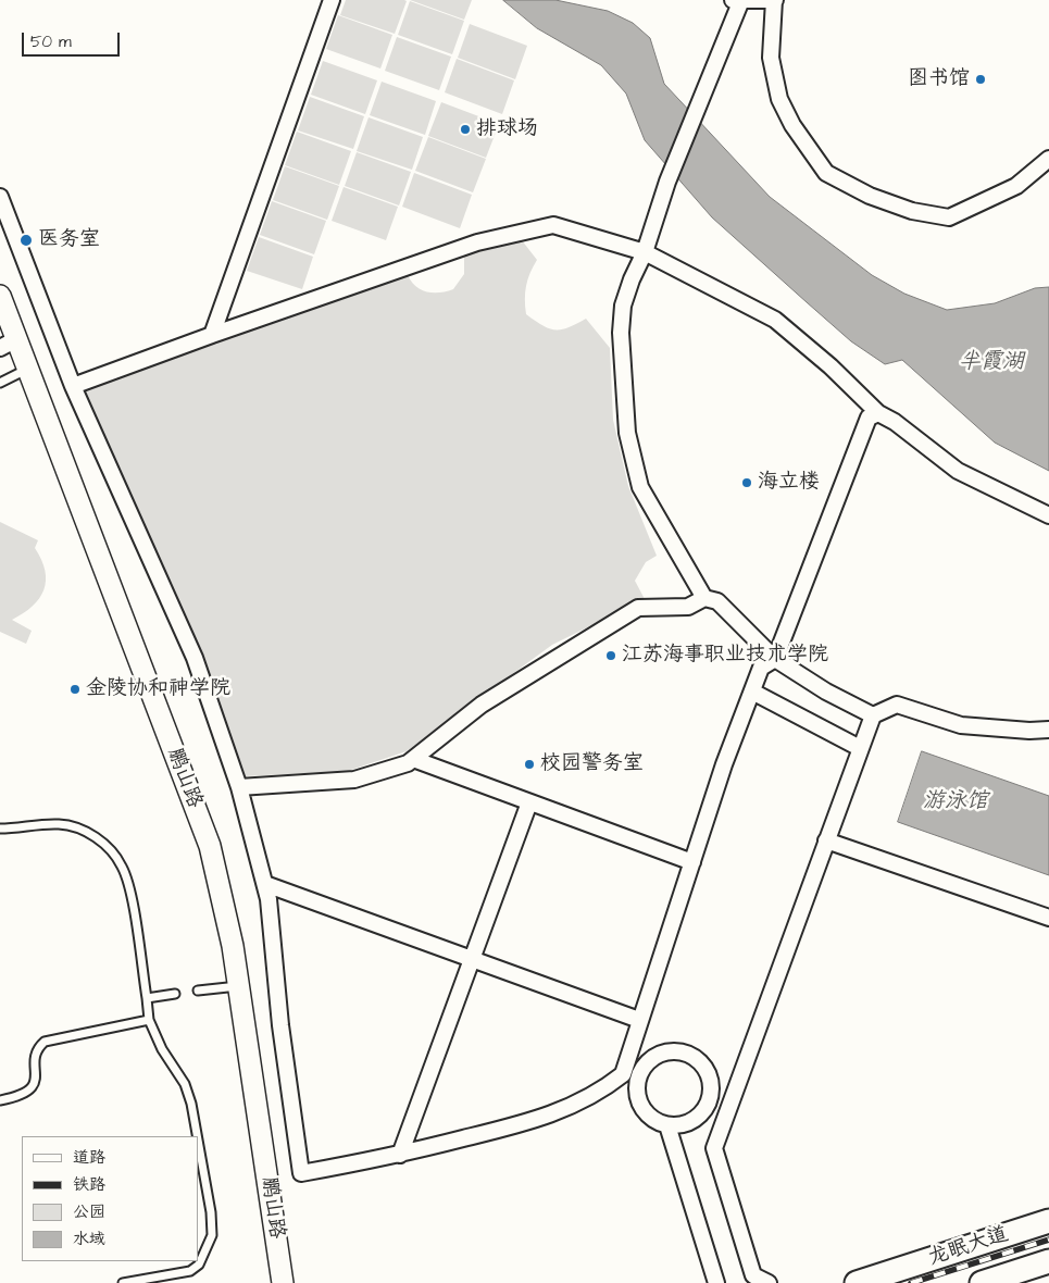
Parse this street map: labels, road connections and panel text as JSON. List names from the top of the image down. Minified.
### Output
{"streets":{"main road":["龙眠大道"],"street":["鹏山路"]},"water":["半霞湖","游泳馆"],"places":["图书馆","排球场","医务室","海立楼","江苏海事职业技术学院","金陵协和神学院","校园警务室"],"legend":["道路","铁路","公园","水域"],"scale_bar":"50 m"}
